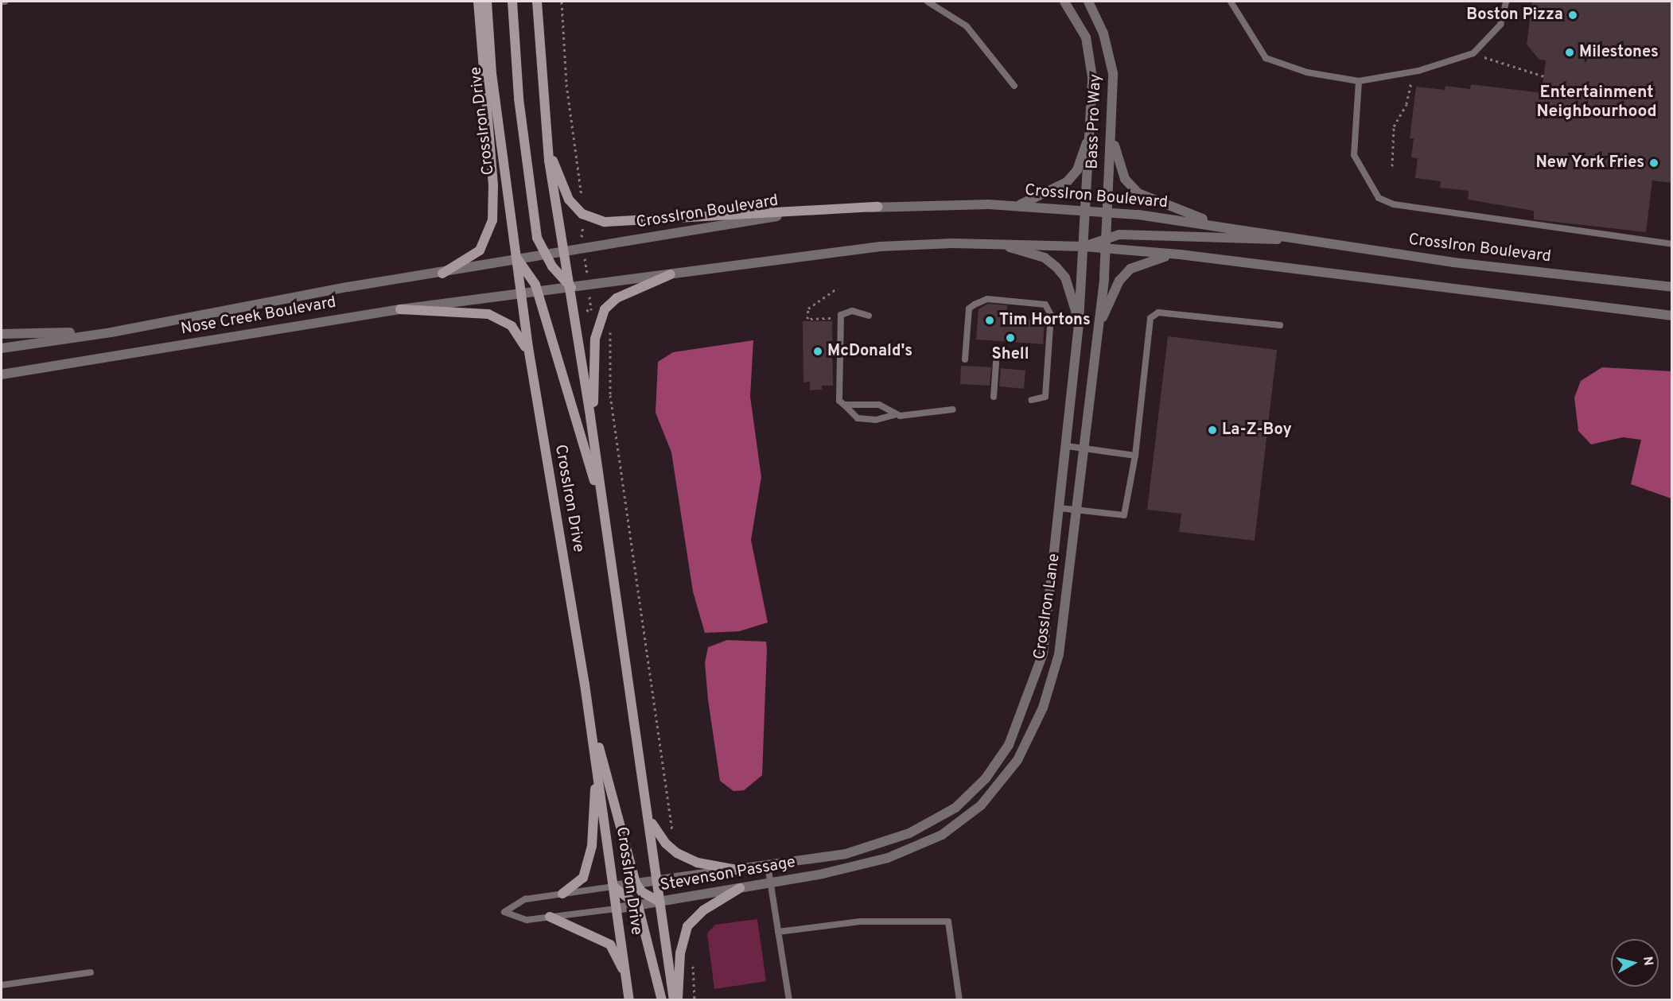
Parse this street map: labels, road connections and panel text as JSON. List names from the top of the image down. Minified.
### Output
{"streets":{"main road":["CrossIron Drive"],"street":["Bass Pro Way","CrossIron Boulevard","Nose Creek Boulevard","CrossIron Lane","Stevenson Passage"]},"crossings":[["CrossIron Drive","CrossIron Boulevard"],["CrossIron Drive","Nose Creek Boulevard"],["CrossIron Drive","Stevenson Passage"],["Bass Pro Way","CrossIron Boulevard"],["Bass Pro Way","CrossIron Lane"],["CrossIron Boulevard","Nose Creek Boulevard"],["CrossIron Lane","Stevenson Passage"]],"districts":["Entertainment Neighbourhood"],"places":["Boston Pizza","Milestones","New York Fries","Tim Hortons","Shell","McDonald's","La-Z-Boy"],"north":"right"}
